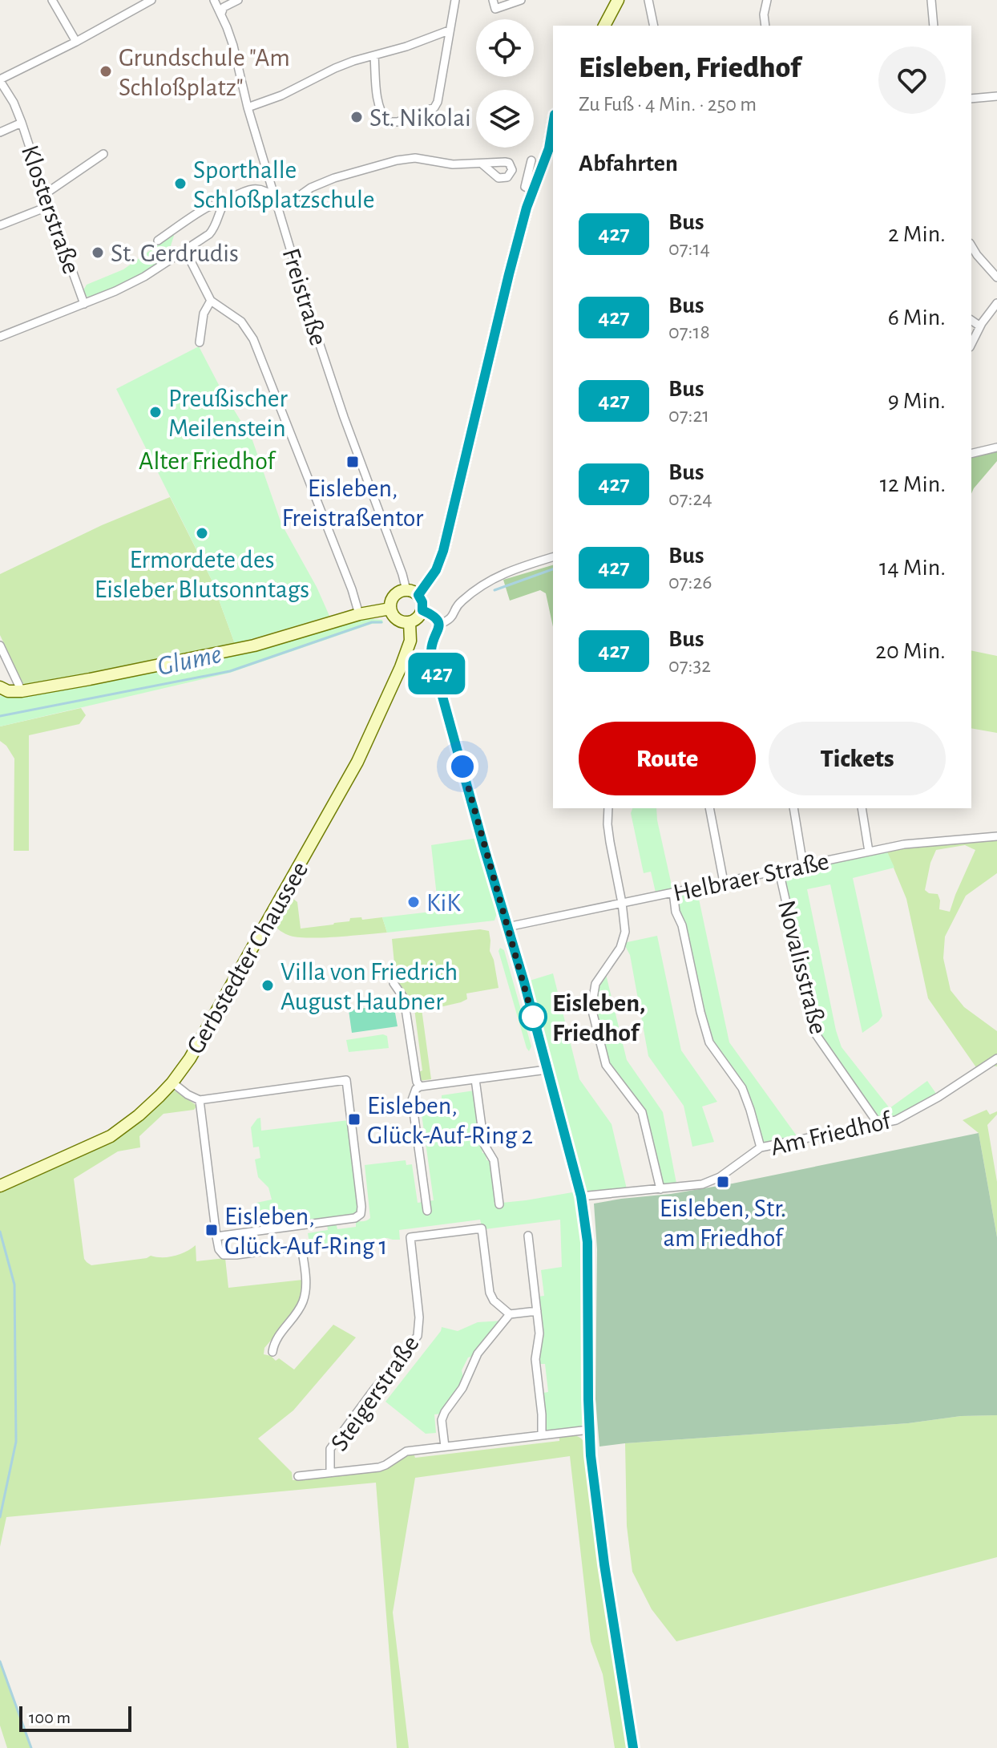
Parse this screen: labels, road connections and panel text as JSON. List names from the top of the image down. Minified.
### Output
{"streets":{"main road":["Gerbstedter Chaussee"],"street":["Klosterstraße","Freistraße","Helbraer Straße","Novalisstraße","Am Friedhof","Steigerstraße"]},"crossings":[["Freistraße","Gerbstedter Chaussee"],["Helbraer Straße","Novalisstraße"],["Novalisstraße","Am Friedhof"]],"water":["Glume"],"parks":["Alter Friedhof"],"places":{"other":["Grundschule \"Am Schloßplatz\"","St. Nikolai","Sporthalle Schloßplatzschule","St. Gerdrudis","Preußischer Meilenstein","Ermordete des Eisleber Blutsonntags","KiK","Villa von Friedrich August Haubner","Eisleben, Friedhof"],"transit":["Eisleben, Freistraßentor","Eisleben, Glück-Auf-Ring 2","Eisleben, Str. am Friedhof","Eisleben, Glück-Auf-Ring 1"]},"lines":["bus line 427"],"scale_bar":"100 m","page":{"on_map":"427","heading":[["Eisleben, Friedhof","Zu Fuß · 4 Min. · 250 m"],"Abfahrten"],"list":[{"mark":"427","name":"Bus","note":"07:14","value":"2 Min."},{"mark":"427","name":"Bus","note":"07:18","value":"6 Min."},{"mark":"427","name":"Bus","note":"07:21","value":"9 Min."},{"mark":"427","name":"Bus","note":"07:24","value":"12 Min."},{"mark":"427","name":"Bus","note":"07:26","value":"14 Min."},{"mark":"427","name":"Bus","note":"07:32","value":"20 Min."}],"buttons":["Route","Tickets"],"scale":"100 m"}}
